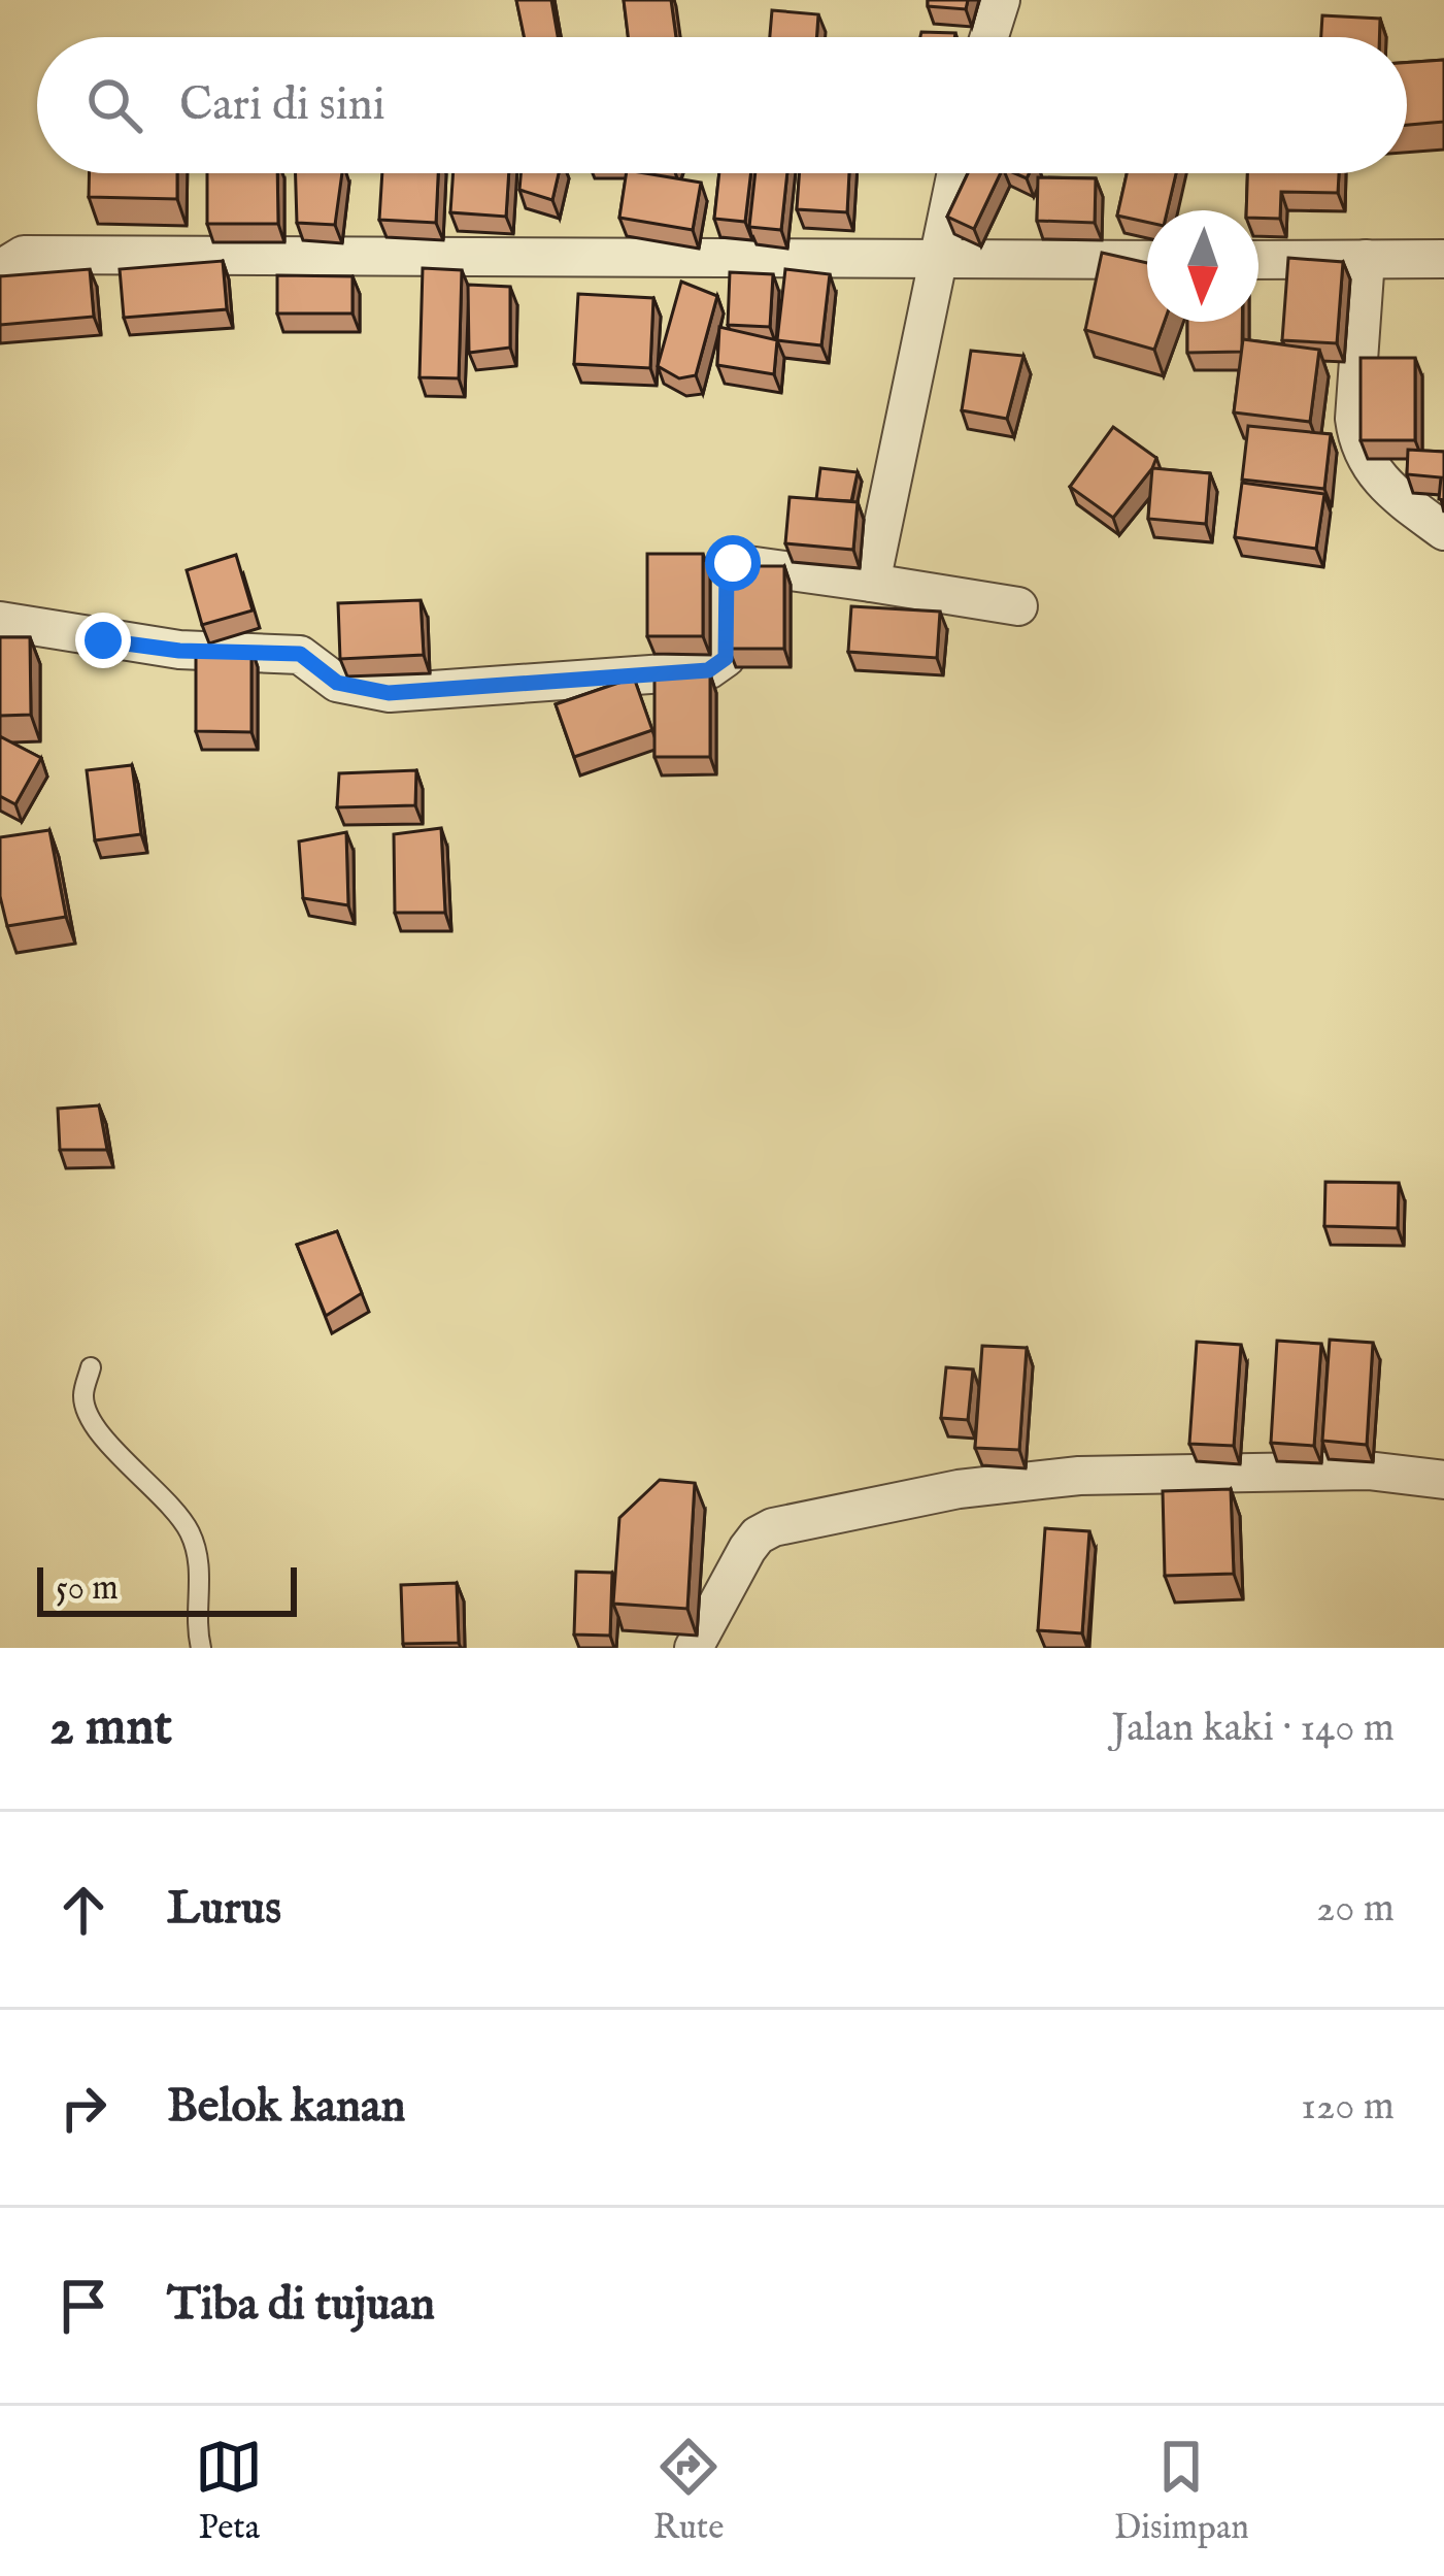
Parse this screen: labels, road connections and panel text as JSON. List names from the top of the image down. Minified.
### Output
{"scale_bar":"50 m","north":"bottom","page":{"search":"Cari di sini","scale":"50 m","heading":["2 mnt","Jalan kaki · 140 m"],"list":[["Lurus","20 m"],["Belok kanan","120 m"],"Tiba di tujuan"],"nav":["Peta","Rute","Disimpan"]}}
